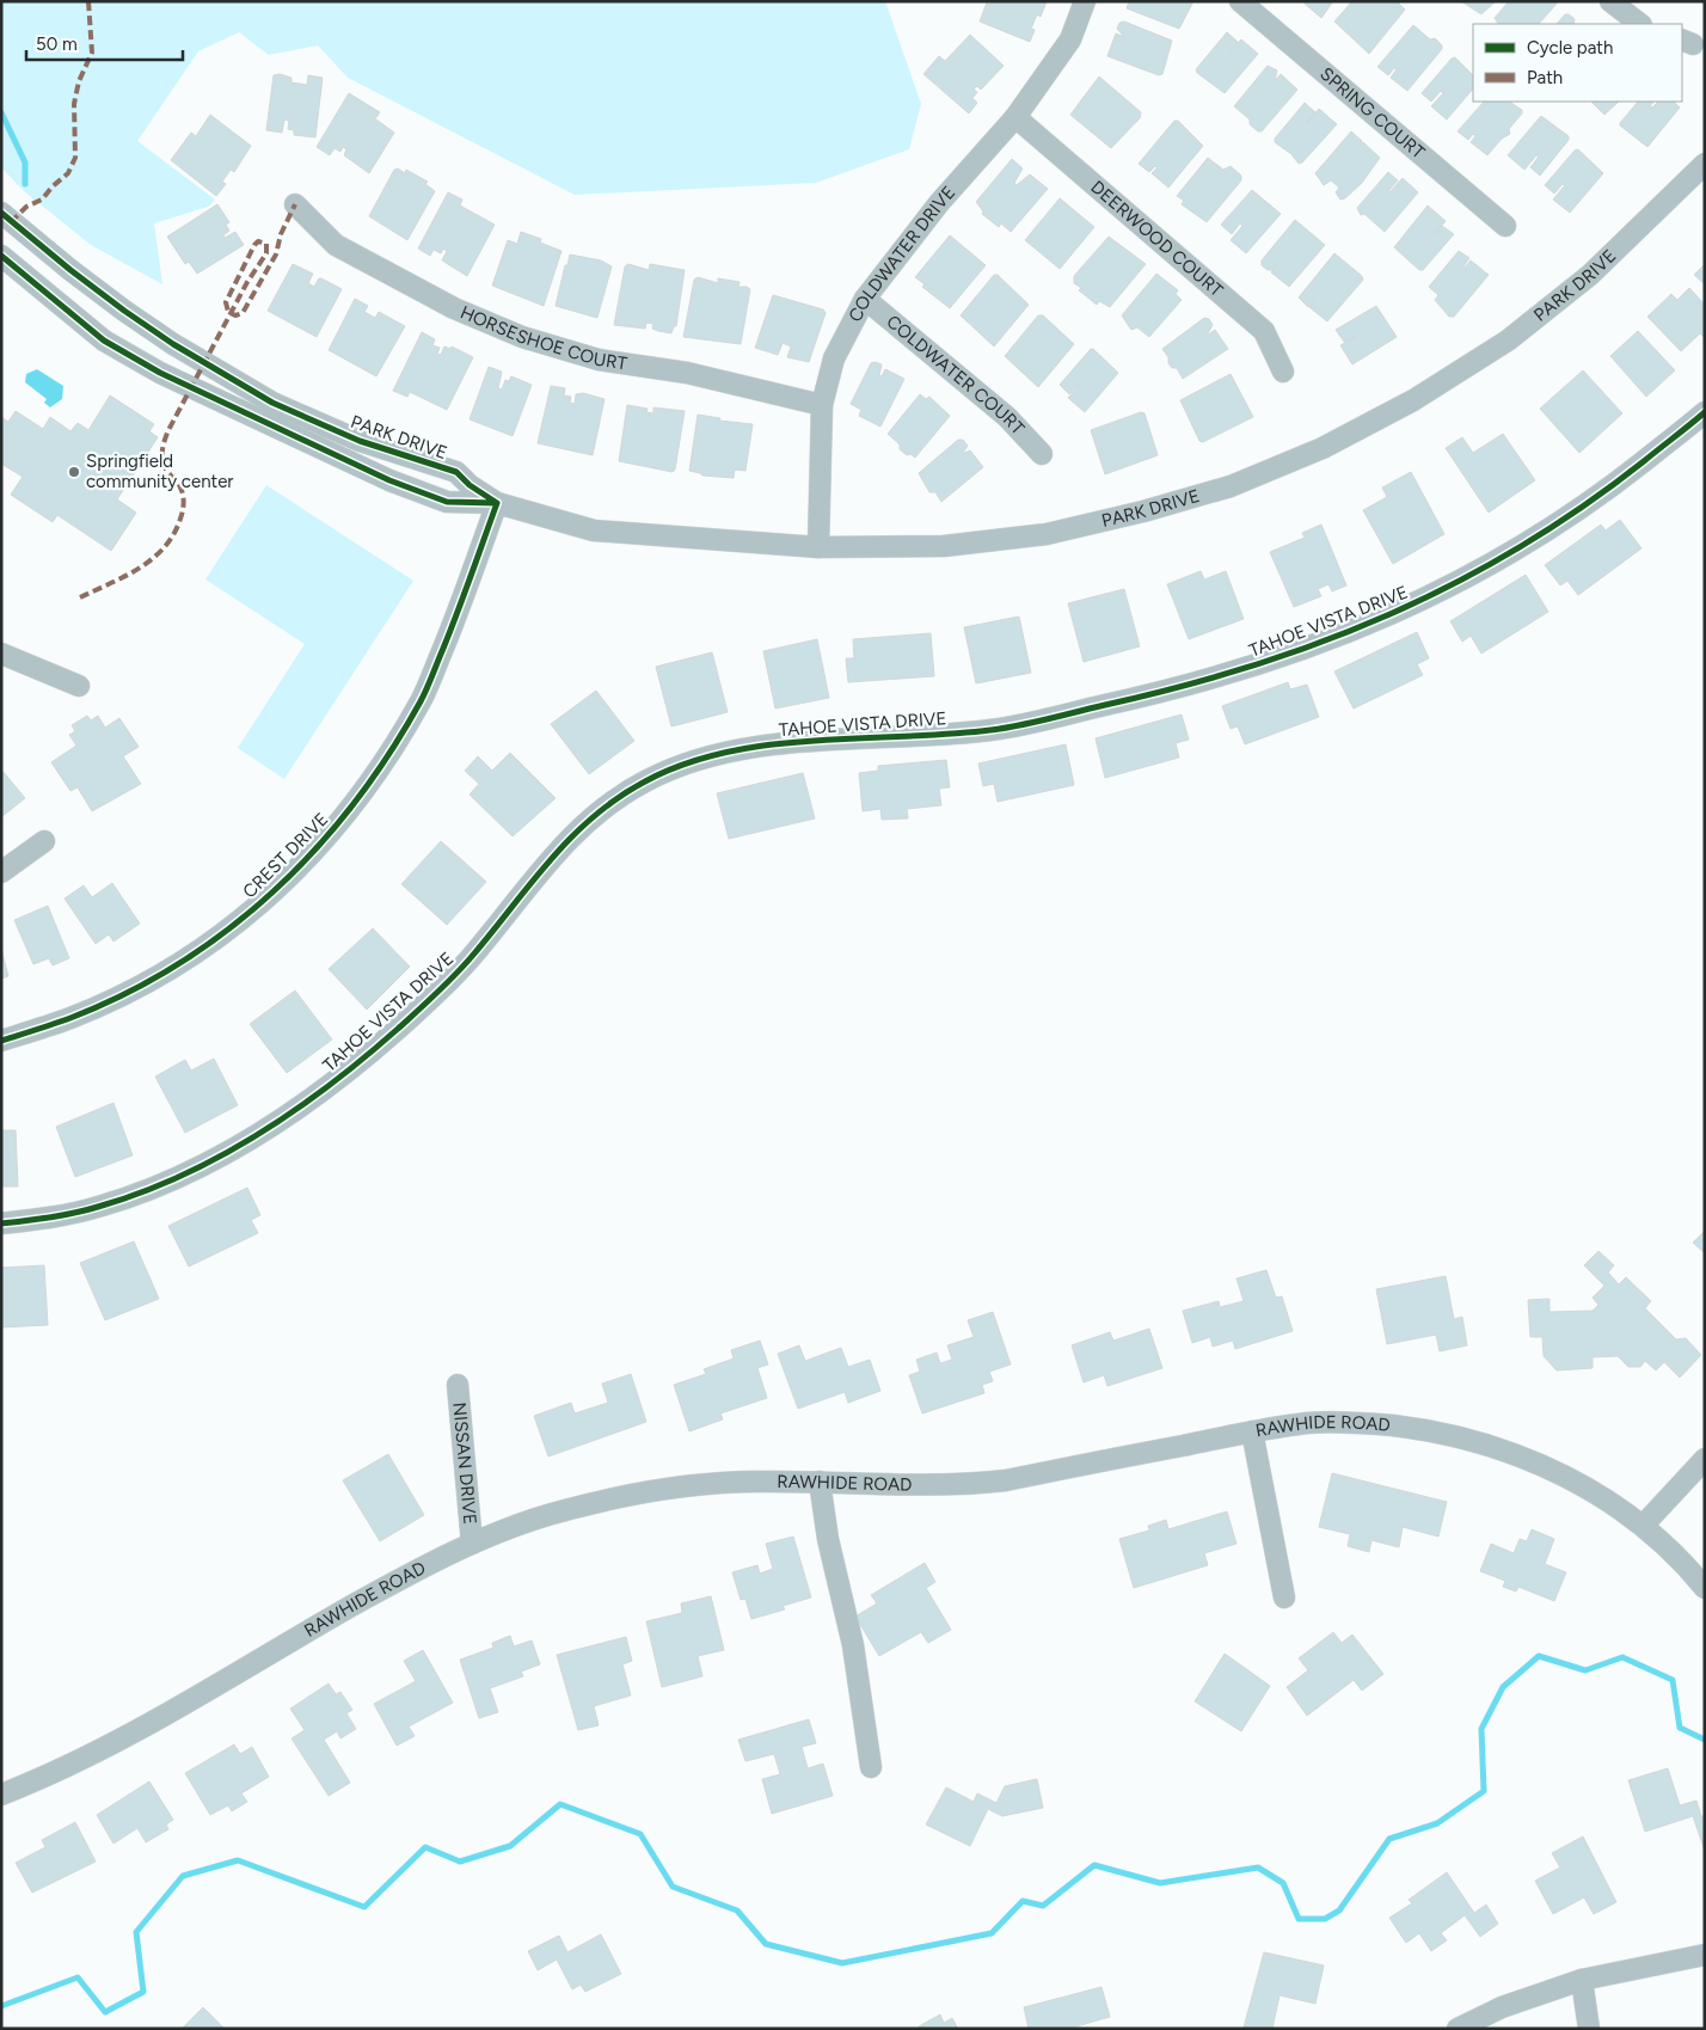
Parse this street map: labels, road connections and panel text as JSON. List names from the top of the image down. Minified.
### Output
{"streets":{"street":["SPRING COURT","DEERWOOD COURT","COLDWATER DRIVE","PARK DRIVE","HORSESHOE COURT","COLDWATER COURT","TAHOE VISTA DRIVE","CREST DRIVE","RAWHIDE ROAD","NISSAN DRIVE"]},"crossings":[["DEERWOOD COURT","COLDWATER DRIVE"],["COLDWATER DRIVE","PARK DRIVE"],["COLDWATER DRIVE","HORSESHOE COURT"],["COLDWATER DRIVE","COLDWATER COURT"],["PARK DRIVE","CREST DRIVE"],["RAWHIDE ROAD","NISSAN DRIVE"]],"places":["Springfield community center"],"legend":["Cycle path","Path"],"scale_bar":"50 m"}
